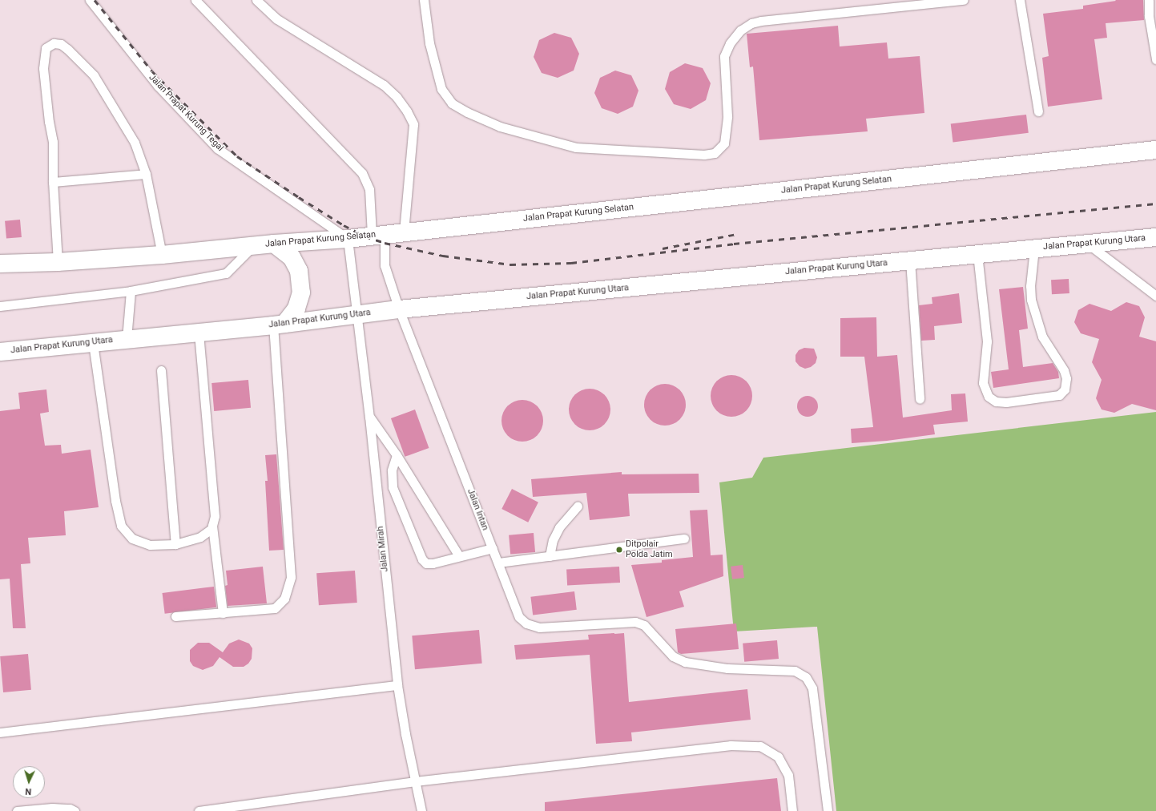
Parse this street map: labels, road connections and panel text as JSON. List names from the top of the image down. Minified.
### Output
{"streets":{"street":["Jalan Prapat Kurung Selatan","Jalan Prapat Kurung Utara"],"lane":["Jalan Prapat Kurung Tegal","Jalan Intan","Jalan Mirah"]},"crossings":[["Jalan Prapat Kurung Tegal","Jalan Prapat Kurung Selatan"],["Jalan Prapat Kurung Tegal","Jalan Mirah"],["Jalan Prapat Kurung Selatan","Jalan Intan"],["Jalan Prapat Kurung Selatan","Jalan Mirah"],["Jalan Prapat Kurung Utara","Jalan Intan"],["Jalan Prapat Kurung Utara","Jalan Mirah"]],"places":["Ditpolair Polda Jatim"],"north":"bottom"}
